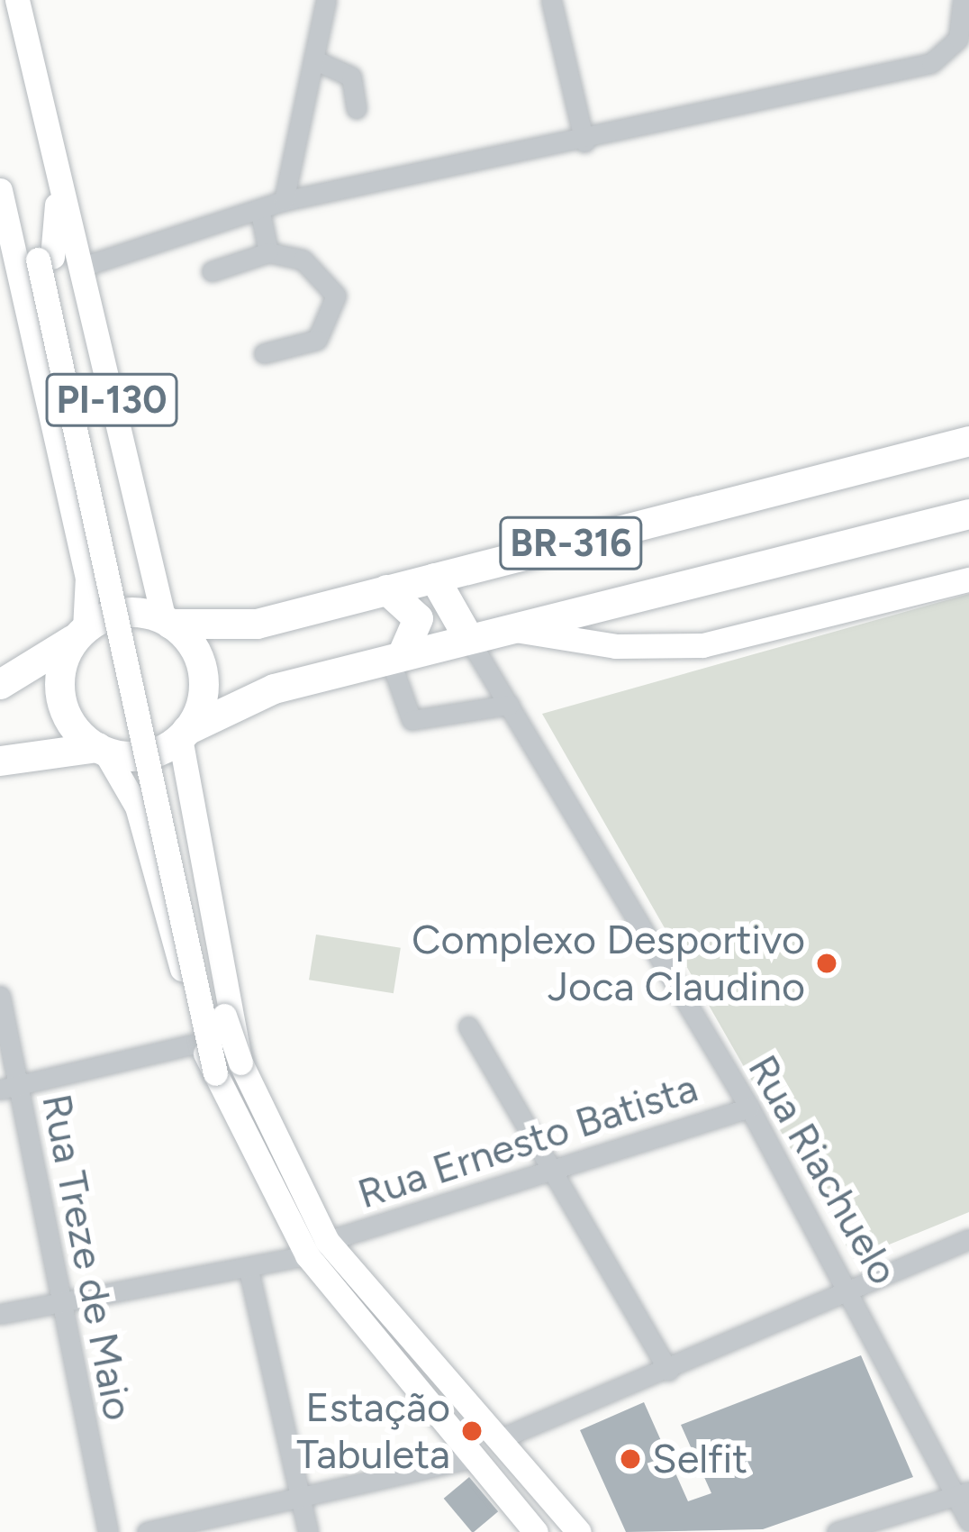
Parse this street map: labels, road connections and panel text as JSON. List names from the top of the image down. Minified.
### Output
{"streets":{"highway":["BR-316"],"main road":["PI-130"],"street":["Rua Ernesto Batista","Rua Riachuelo","Rua Treze de Maio"]},"crossings":[["PI-130","BR-316"],["BR-316","Rua Riachuelo"],["Rua Ernesto Batista","Rua Riachuelo"],["Rua Ernesto Batista","Rua Treze de Maio"]],"places":["Complexo Desportivo Joca Claudino","Estação Tabuleta","Selfit"]}
